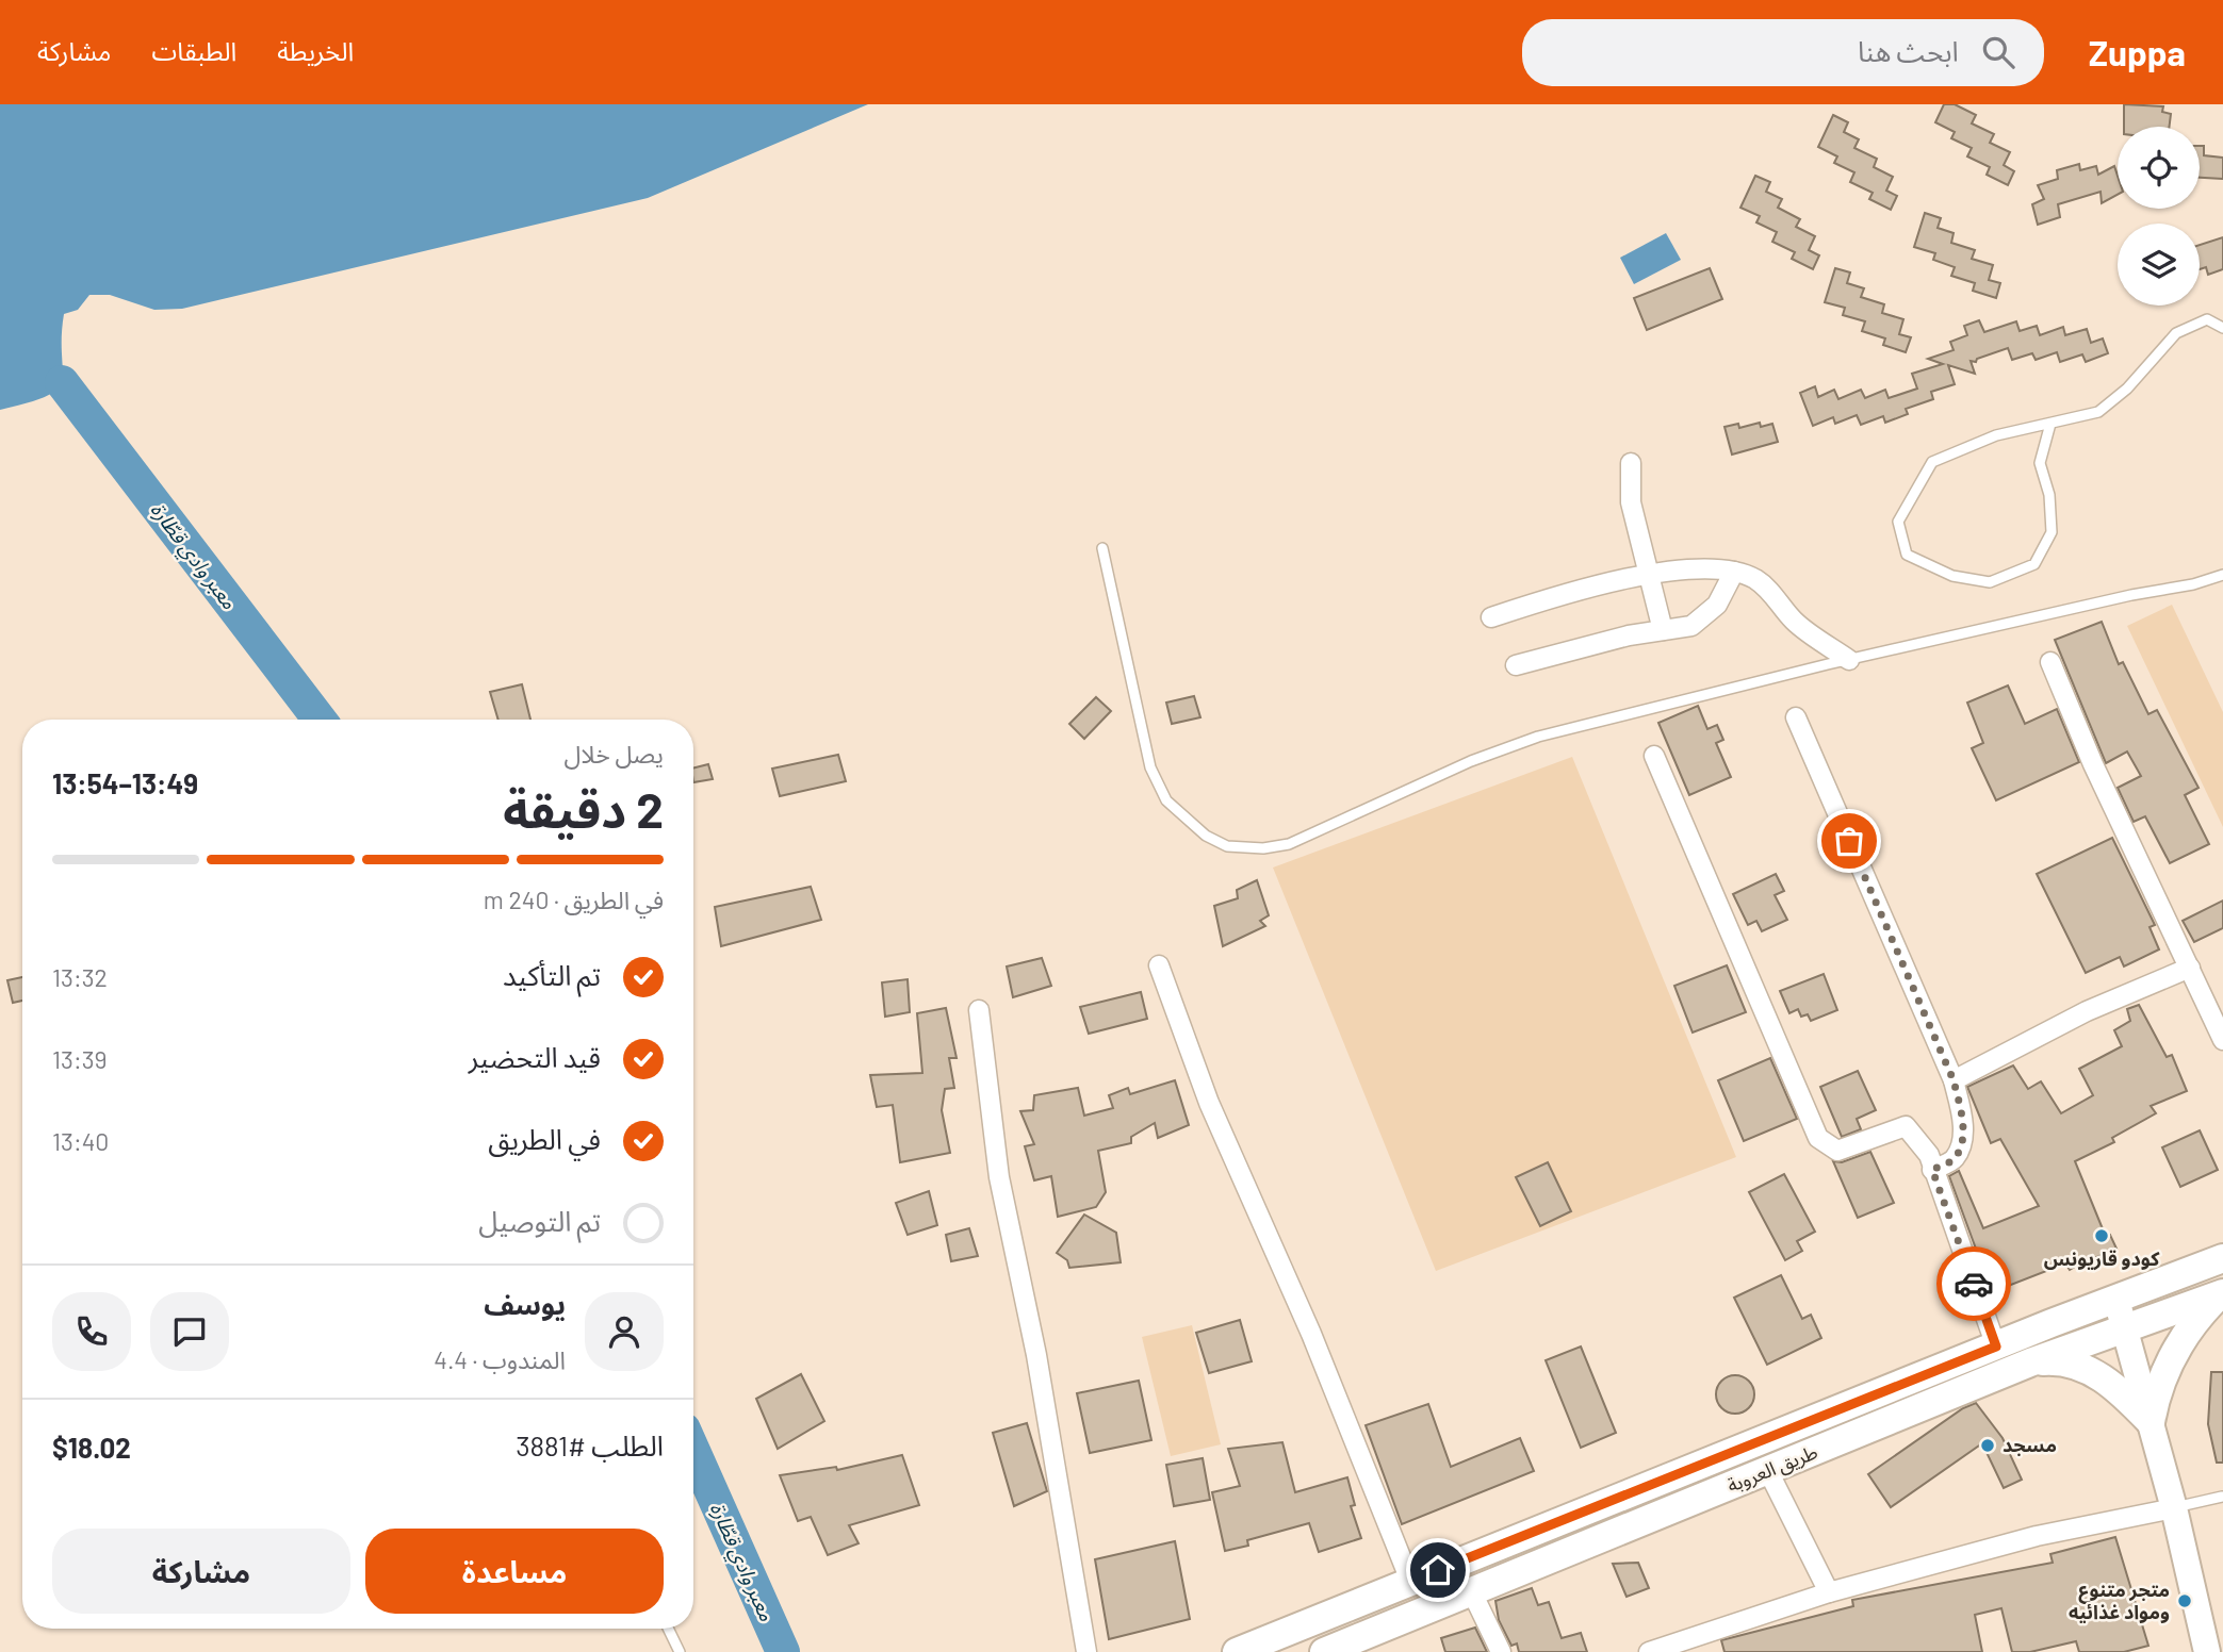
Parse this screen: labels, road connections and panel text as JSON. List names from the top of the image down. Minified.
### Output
{"streets":{"main road":["طريق العروبة"]},"water":["معبر وادي قطّارة"],"places":["كودو قاريونس","مسجد","متجر متنوع ومواد غذائيه"],"page":{"header":"Zuppa","search":"ابحث هنا","nav":["الخريطة","الطبقات","مشاركة"],"heading":["2 دقيقة","يصل خلال","13:49–13:54"],"panel":["يوسف","المندوب · 4.4","الطلب #3881","$18.02"],"bar":"في الطريق · 240 m","list":[["تم التأكيد","13:32"],["قيد التحضير","13:39"],["في الطريق","13:40"],"تم التوصيل"],"buttons":["مساعدة","مشاركة"]}}
